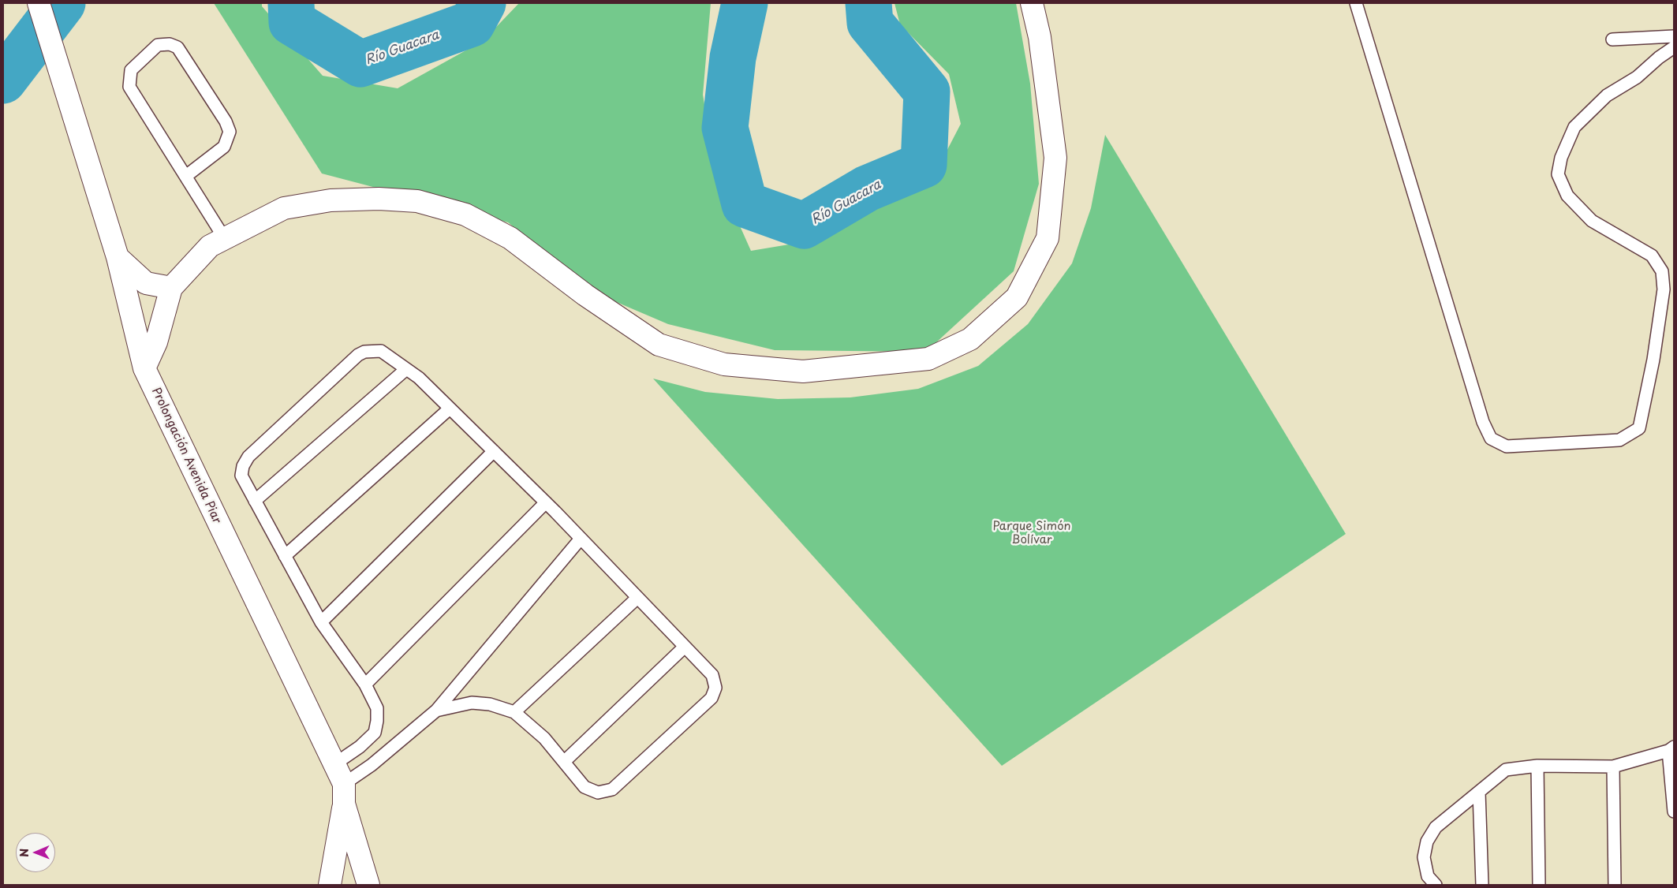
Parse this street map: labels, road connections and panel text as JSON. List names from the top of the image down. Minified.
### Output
{"streets":{"street":["Prolongación Avenida Piar"]},"water":["Río Guacara"],"parks":["Parque Simón Bolívar"],"north":"left"}
